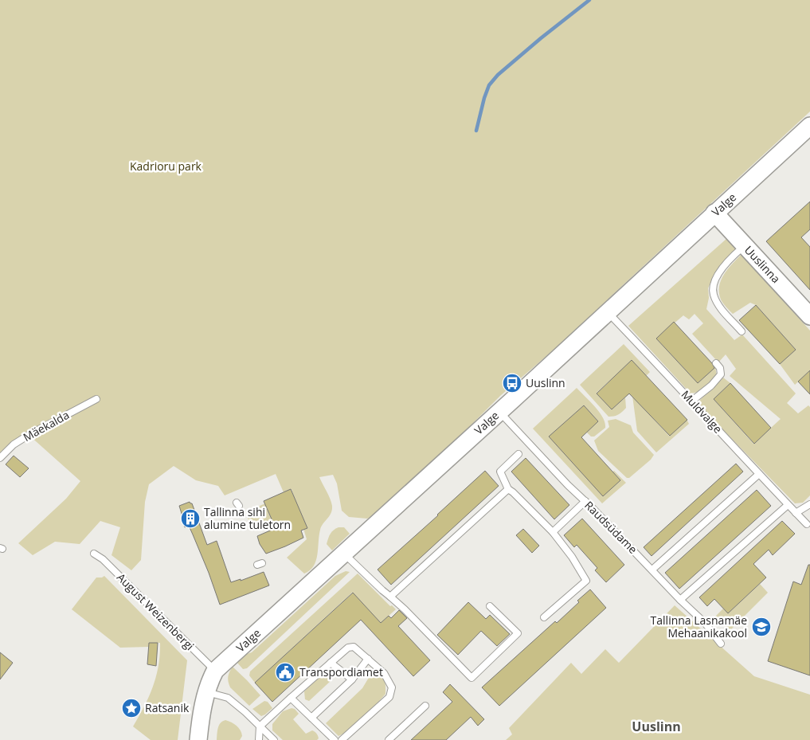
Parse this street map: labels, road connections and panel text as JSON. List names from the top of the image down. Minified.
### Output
{"streets":{"street":["Valge","Uuslinna"],"lane":["Muldvalge","Mäekalda","Raudsüdame","August Weizenbergi"]},"crossings":[["Valge","Uuslinna"],["Valge","Muldvalge"],["Valge","Raudsüdame"],["Valge","August Weizenbergi"]],"districts":["Uuslinn"],"parks":["Kadrioru park"],"places":{"bus stop":["Uuslinn"],"building":["Tallinna sihi alumine tuletorn"],"school or university":["Tallinna Lasnamäe Mehaanikakool"],"public building":["Transpordiamet"],"place":["Ratsanik"]}}
